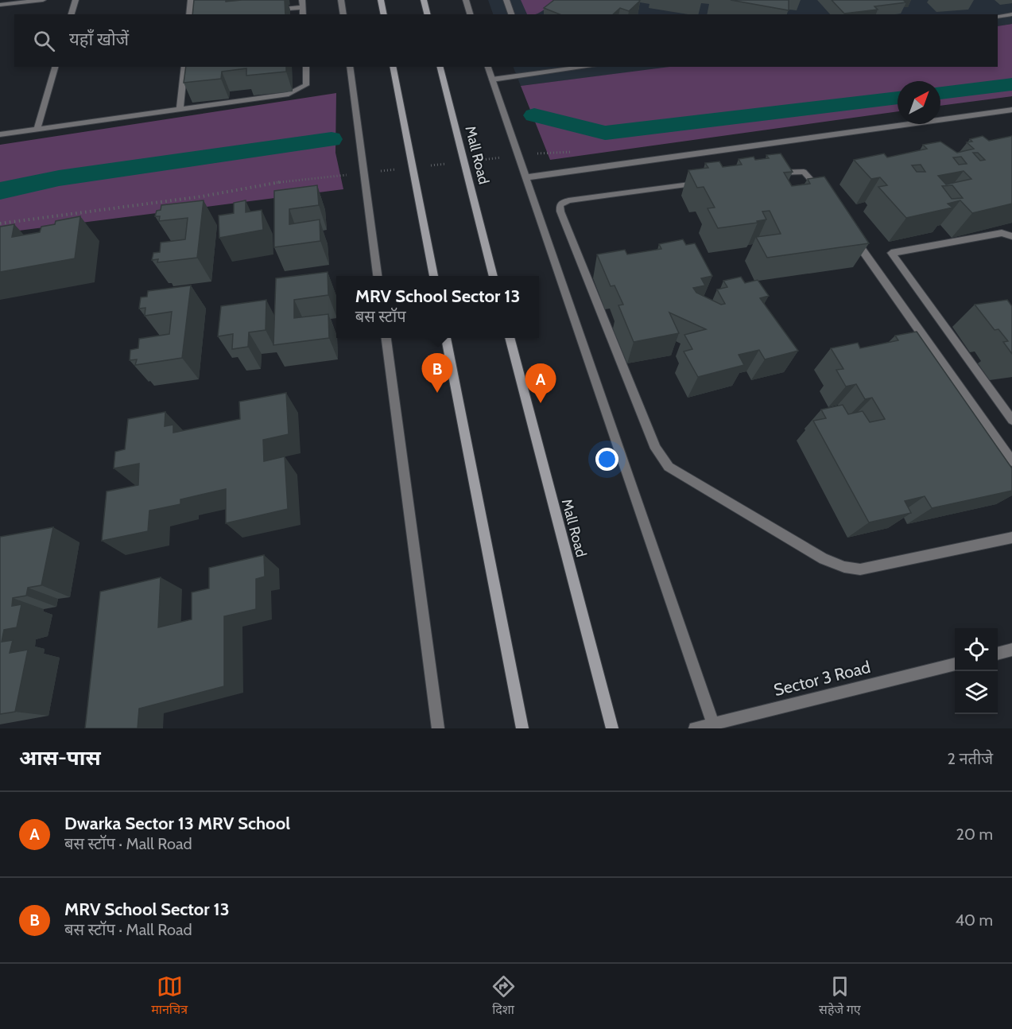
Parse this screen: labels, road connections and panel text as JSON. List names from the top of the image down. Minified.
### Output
{"streets":{"main road":["Mall Road"],"street":["Sector 3 Road"]},"north":"top right","page":{"search":"यहाँ खोजें","popup":["MRV School Sector 13","बस स्टॉप"],"pins":["B","A"],"heading":["आस-पास","2 नतीजे"],"list":[{"mark":"A","name":"Dwarka Sector 13 MRV School","note":"बस स्टॉप · Mall Road","value":"20 m"},{"mark":"B","name":"MRV School Sector 13","note":"बस स्टॉप · Mall Road","value":"40 m"}],"nav":["मानचित्र","दिशा","सहेजे गए"]}}
